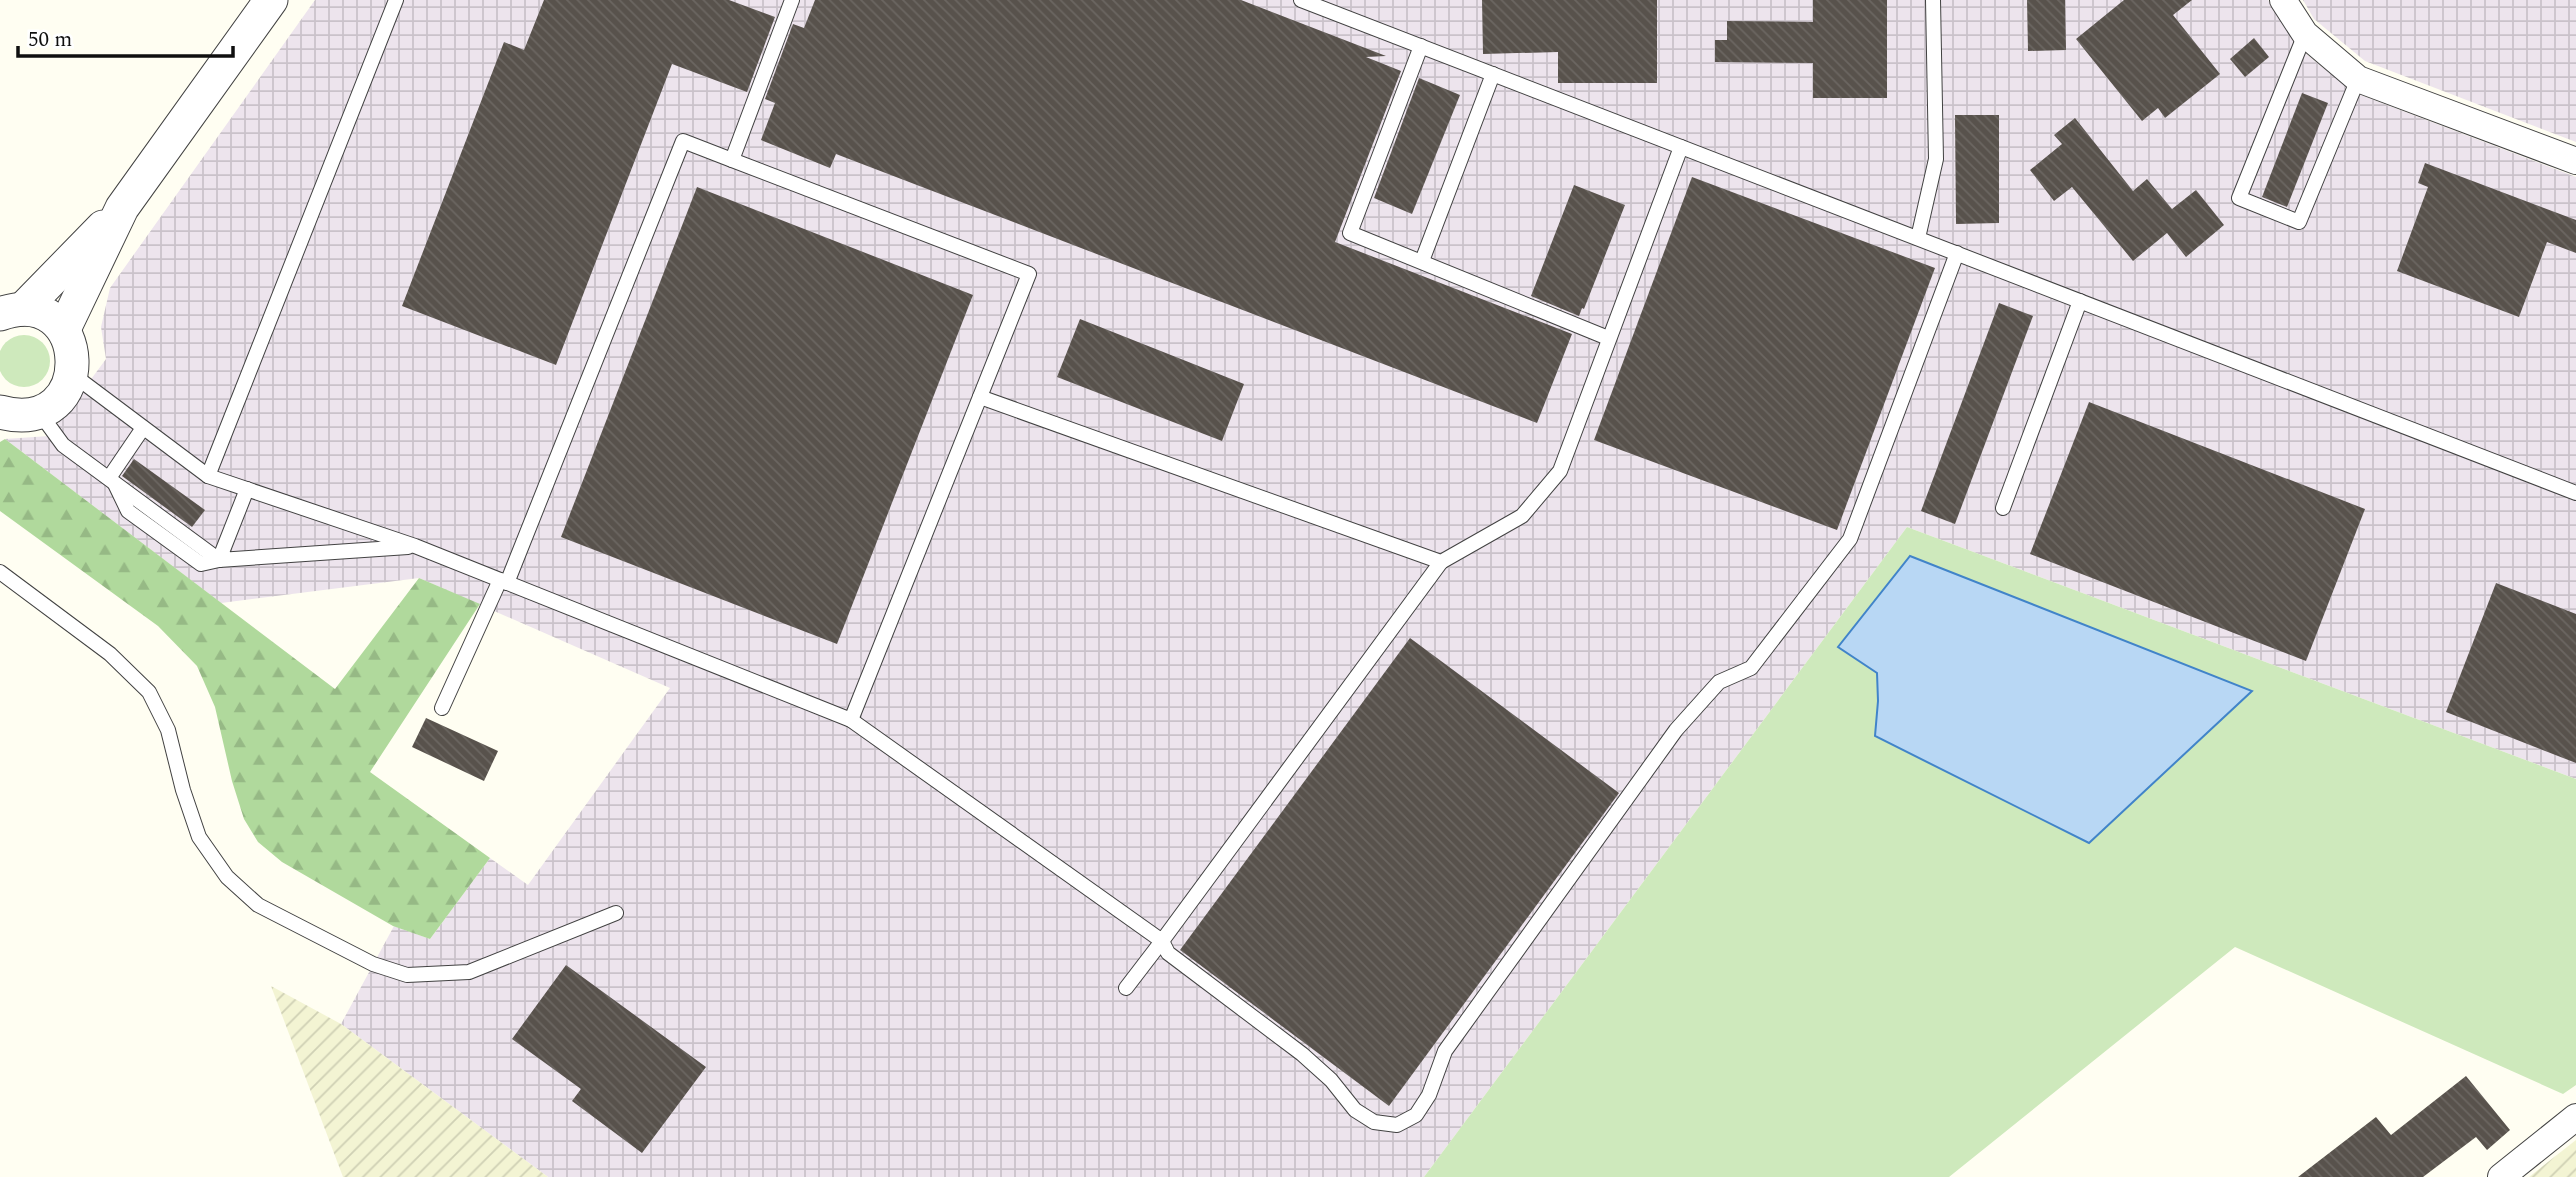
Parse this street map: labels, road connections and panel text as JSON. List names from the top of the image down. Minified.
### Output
{"scale_bar":"50 m"}
